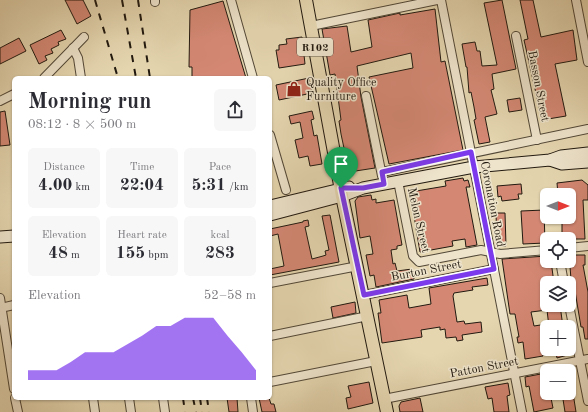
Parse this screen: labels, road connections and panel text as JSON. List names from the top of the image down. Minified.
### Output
{"streets":{"main road":["R102"],"street":["Basson Street","Coronation Road","Melon Street","Burton Street","Patton Street"]},"crossings":[["R102","Burton Street"],["R102","Patton Street"],["Coronation Road","Melon Street"],["Coronation Road","Burton Street"],["Coronation Road","Patton Street"]],"places":{"shop":["Quality Office Furniture"]},"north":"right","page":{"heading":["Morning run","08:12 · 8 × 500 m"],"stats":[["Distance","4.00 km"],["Time","22:04"],["Pace","5:31 /km"],["Elevation","48 m"],["Heart rate","155 bpm"],["kcal","283"]],"map_buttons":["+","−"],"chart":["Elevation","52–58 m"]}}
